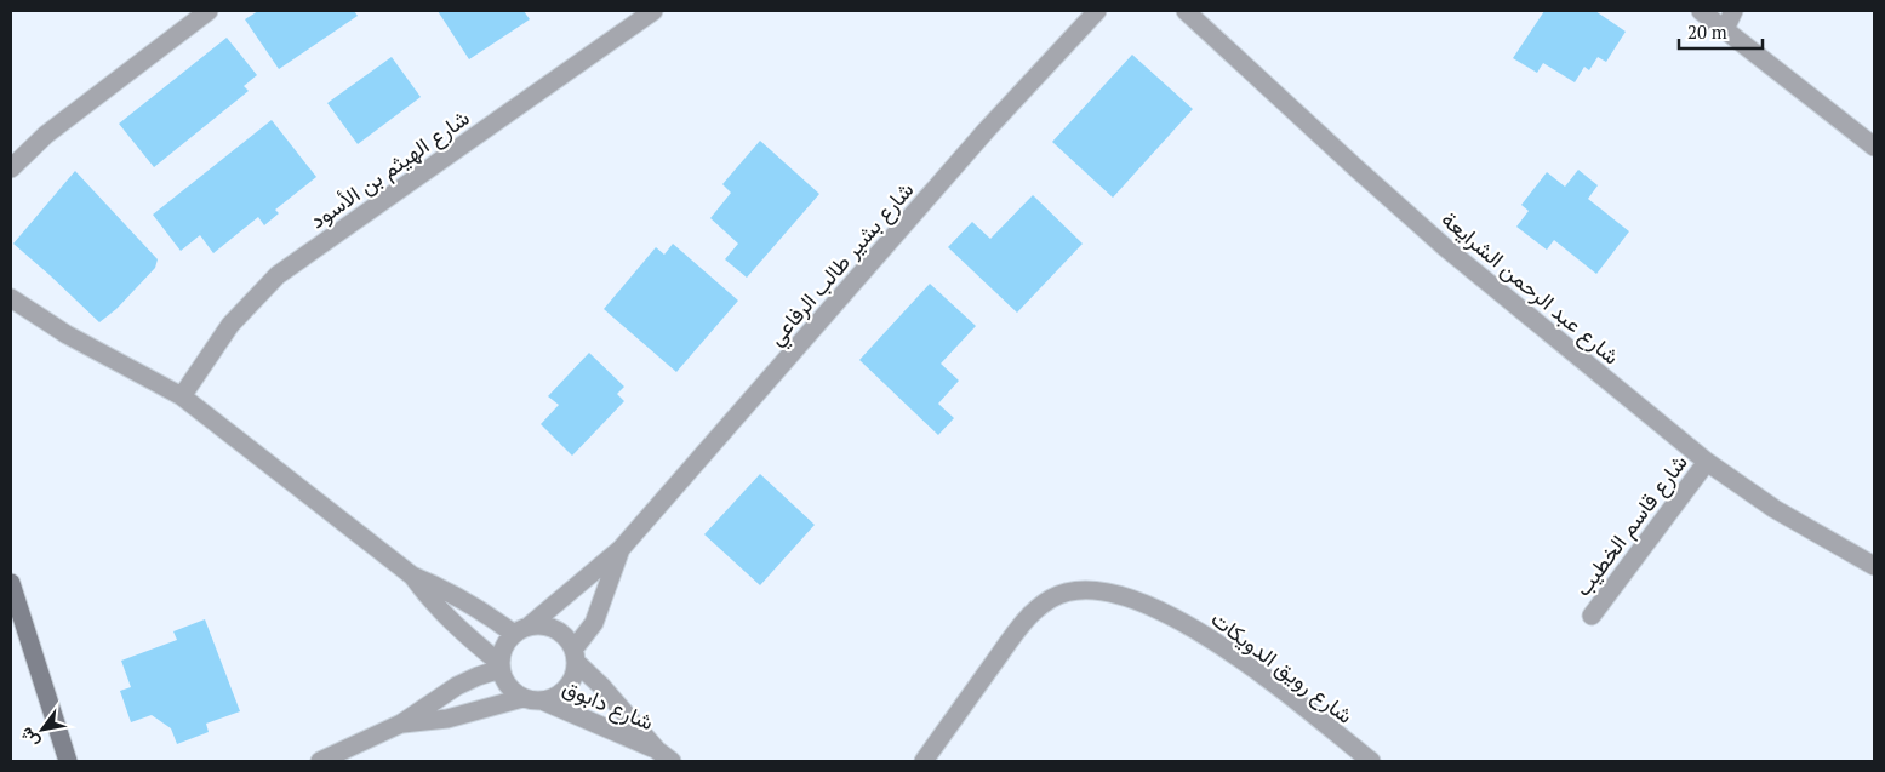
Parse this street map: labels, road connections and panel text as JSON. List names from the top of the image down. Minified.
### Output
{"streets":{"street":["شارع الهيثم بن الأسود","شارع بشير طالب الرفاعي","شارع عبد الرحمن الشرايعة","شارع قاسم الخطيب","شارع رويق الدويكات","شارع دابوق"]},"crossings":[["شارع بشير طالب الرفاعي","شارع دابوق"],["شارع عبد الرحمن الشرايعة","شارع قاسم الخطيب"]],"scale_bar":"20 m","north":"bottom left"}
